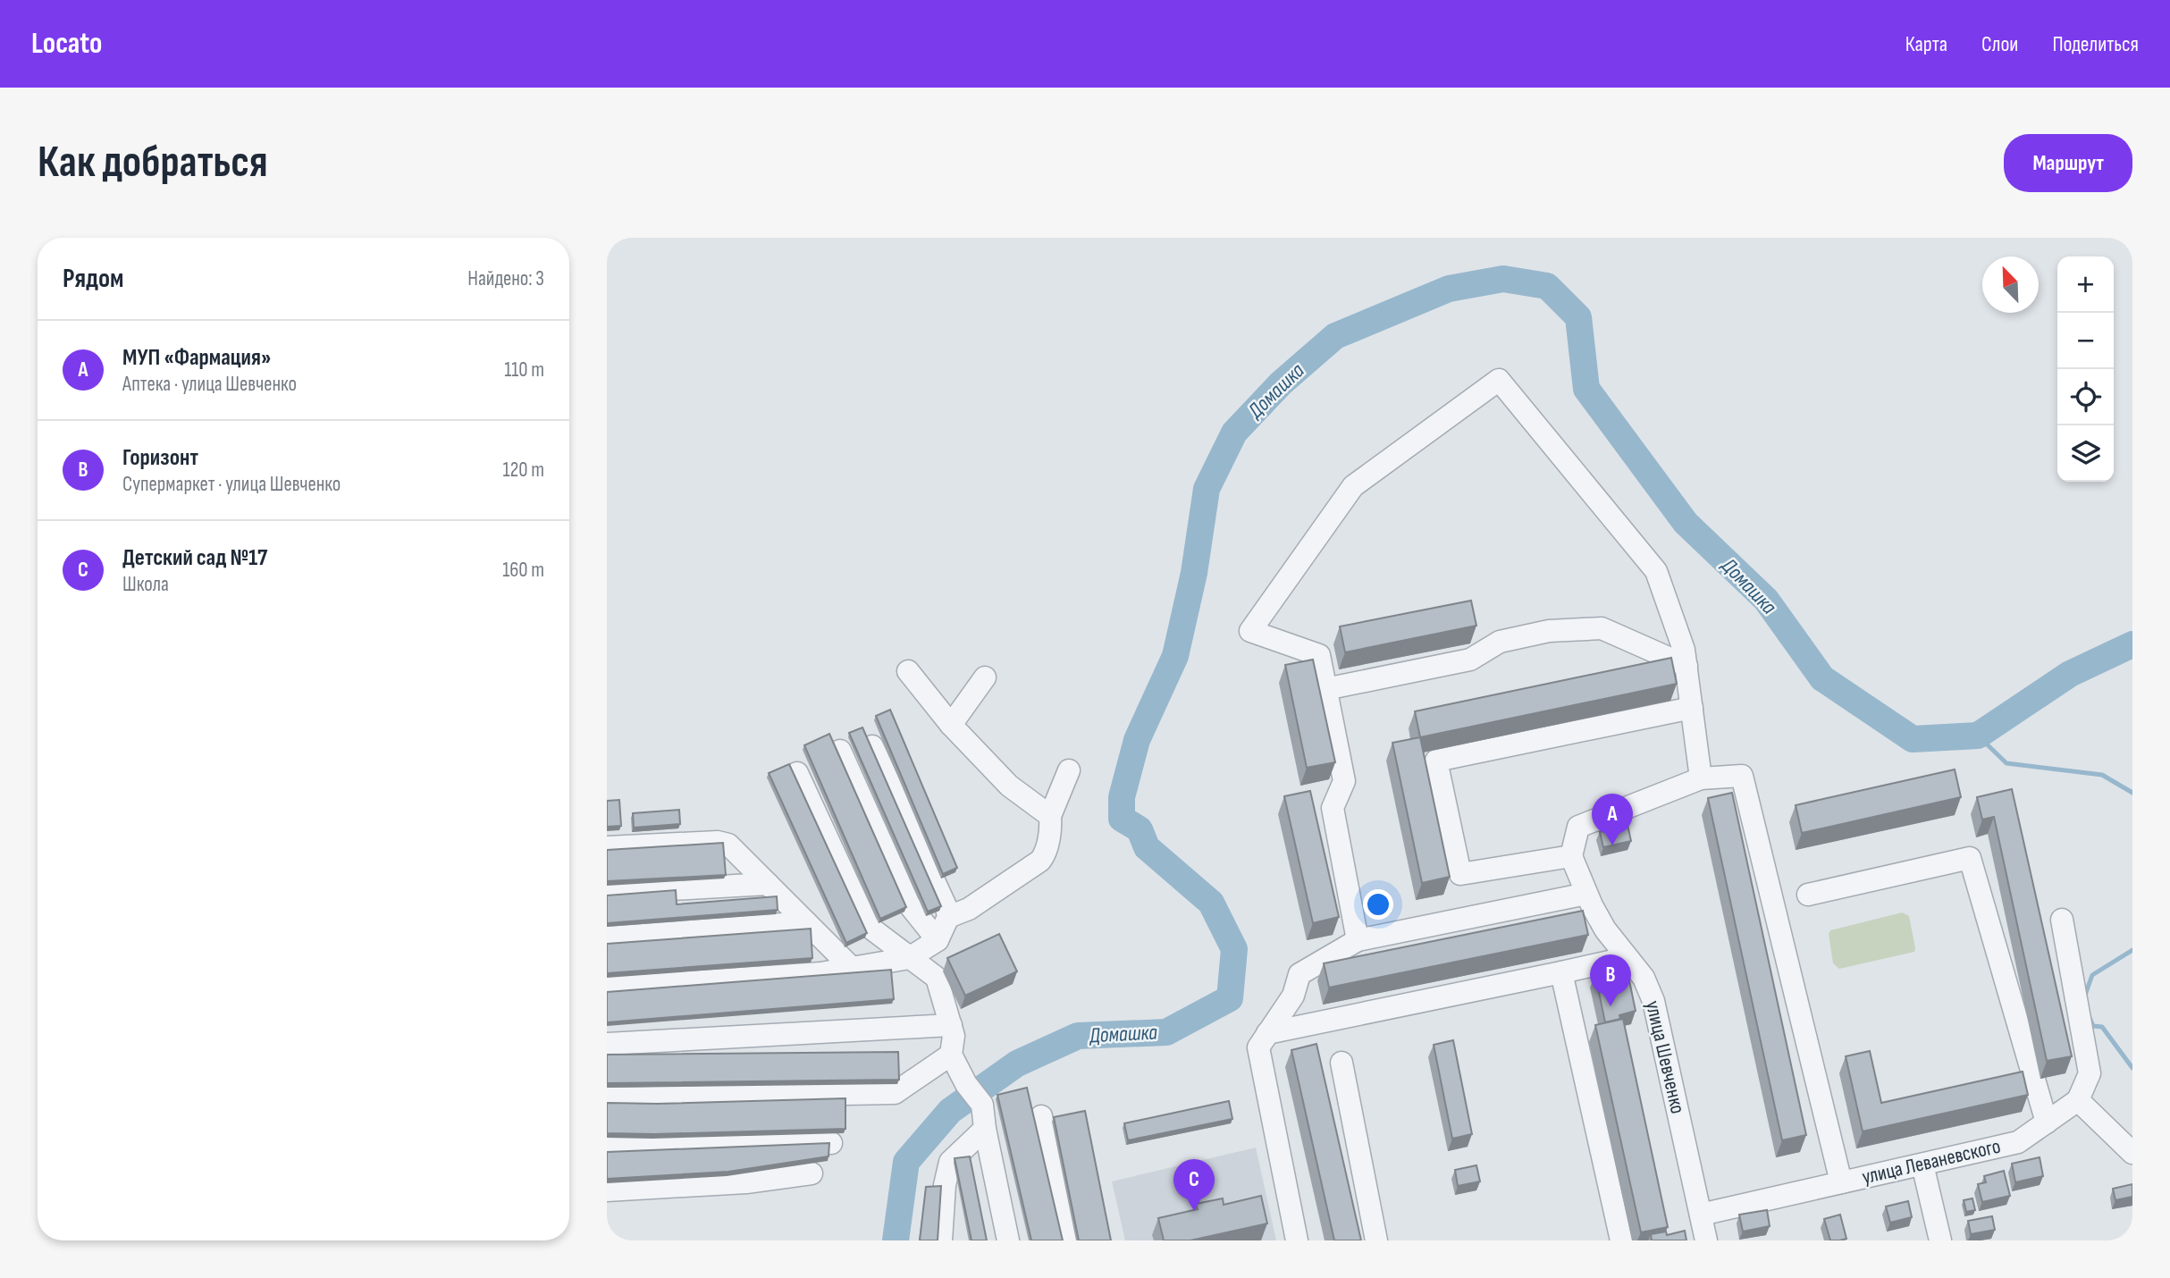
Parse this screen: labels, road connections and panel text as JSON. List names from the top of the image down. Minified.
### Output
{"streets":{"street":["улица Шевченко","улица Леваневского"]},"crossings":[["улица Шевченко","улица Леваневского"]],"water":["Домашка"],"north":"top left","page":{"header":"Locato","nav":["Карта","Слои","Поделиться"],"buttons":"Маршрут","title":"Как добраться","heading":["Рядом","Найдено: 3"],"map_buttons":["+","−"],"list":[{"mark":"A","name":"МУП «Фармация»","note":"Аптека · улица Шевченко","value":"110 m"},{"mark":"B","name":"Горизонт","note":"Супермаркет · улица Шевченко","value":"120 m"},{"mark":"C","name":"Детский сад №17","note":"Школа","value":"160 m"}],"pins":["A","B","C"]}}
